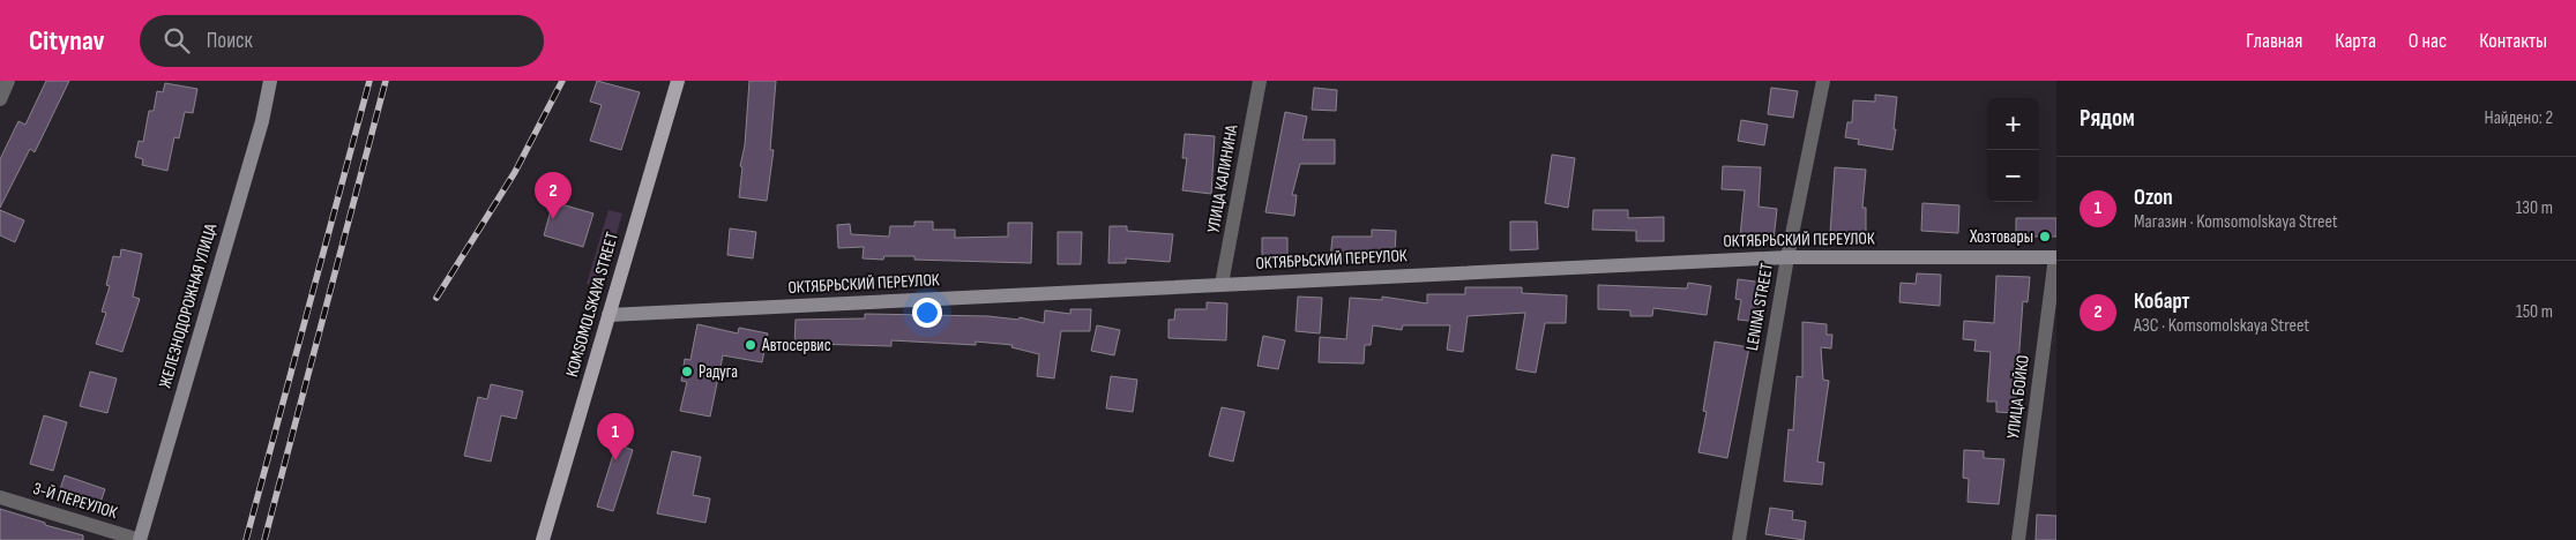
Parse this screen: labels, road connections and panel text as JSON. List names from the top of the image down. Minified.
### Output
{"streets":{"main road":["KOMSOMOLSKAYA STREET"],"street":["УЛИЦА КАЛИНИНА","ОКТЯБРЬСКИЙ ПЕРЕУЛОК","ЖЕЛЕЗНОДОРОЖНАЯ УЛИЦА","LENINA STREET","УЛИЦА БОЙКО","3-Й ПЕРЕУЛОК"]},"crossings":[["УЛИЦА КАЛИНИНА","ОКТЯБРЬСКИЙ ПЕРЕУЛОК"],["ОКТЯБРЬСКИЙ ПЕРЕУЛОК","KOMSOMOLSKAYA STREET"],["ОКТЯБРЬСКИЙ ПЕРЕУЛОК","LENINA STREET"],["ОКТЯБРЬСКИЙ ПЕРЕУЛОК","УЛИЦА БОЙКО"],["ЖЕЛЕЗНОДОРОЖНАЯ УЛИЦА","3-Й ПЕРЕУЛОК"]],"places":["Хозтовары","Автосервис","Радуга"],"page":{"header":"Citynav","search":"Поиск","nav":["Главная","Карта","О нас","Контакты"],"heading":["Рядом","Найдено: 2"],"map_buttons":["+","−"],"list":[{"mark":"1","name":"Ozon","note":"Магазин · Komsomolskaya Street","value":"130 m"},{"mark":"2","name":"Кобарт","note":"АЗС · Komsomolskaya Street","value":"150 m"}],"pins":["2","1"]}}
